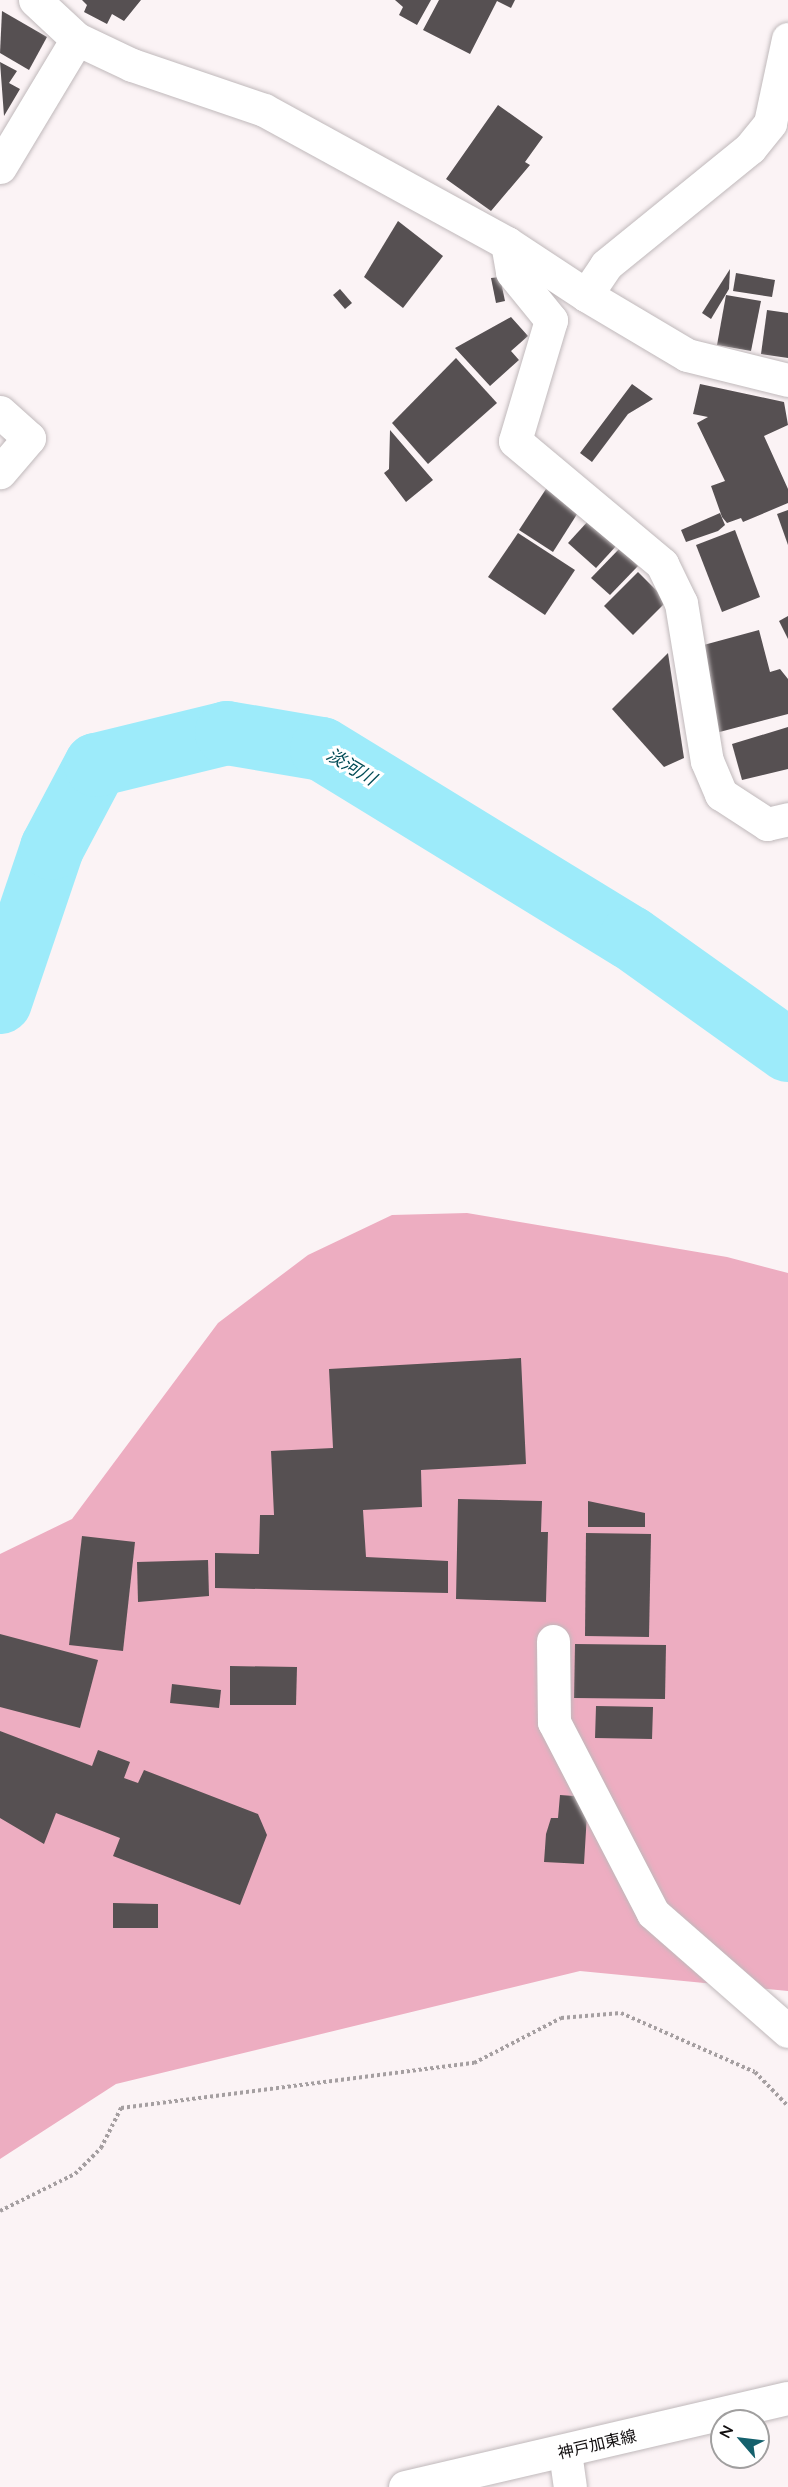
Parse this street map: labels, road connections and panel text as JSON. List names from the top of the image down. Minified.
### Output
{"streets":{"street":["神戸加東線"]},"water":["淡河川"],"north":"top left"}
